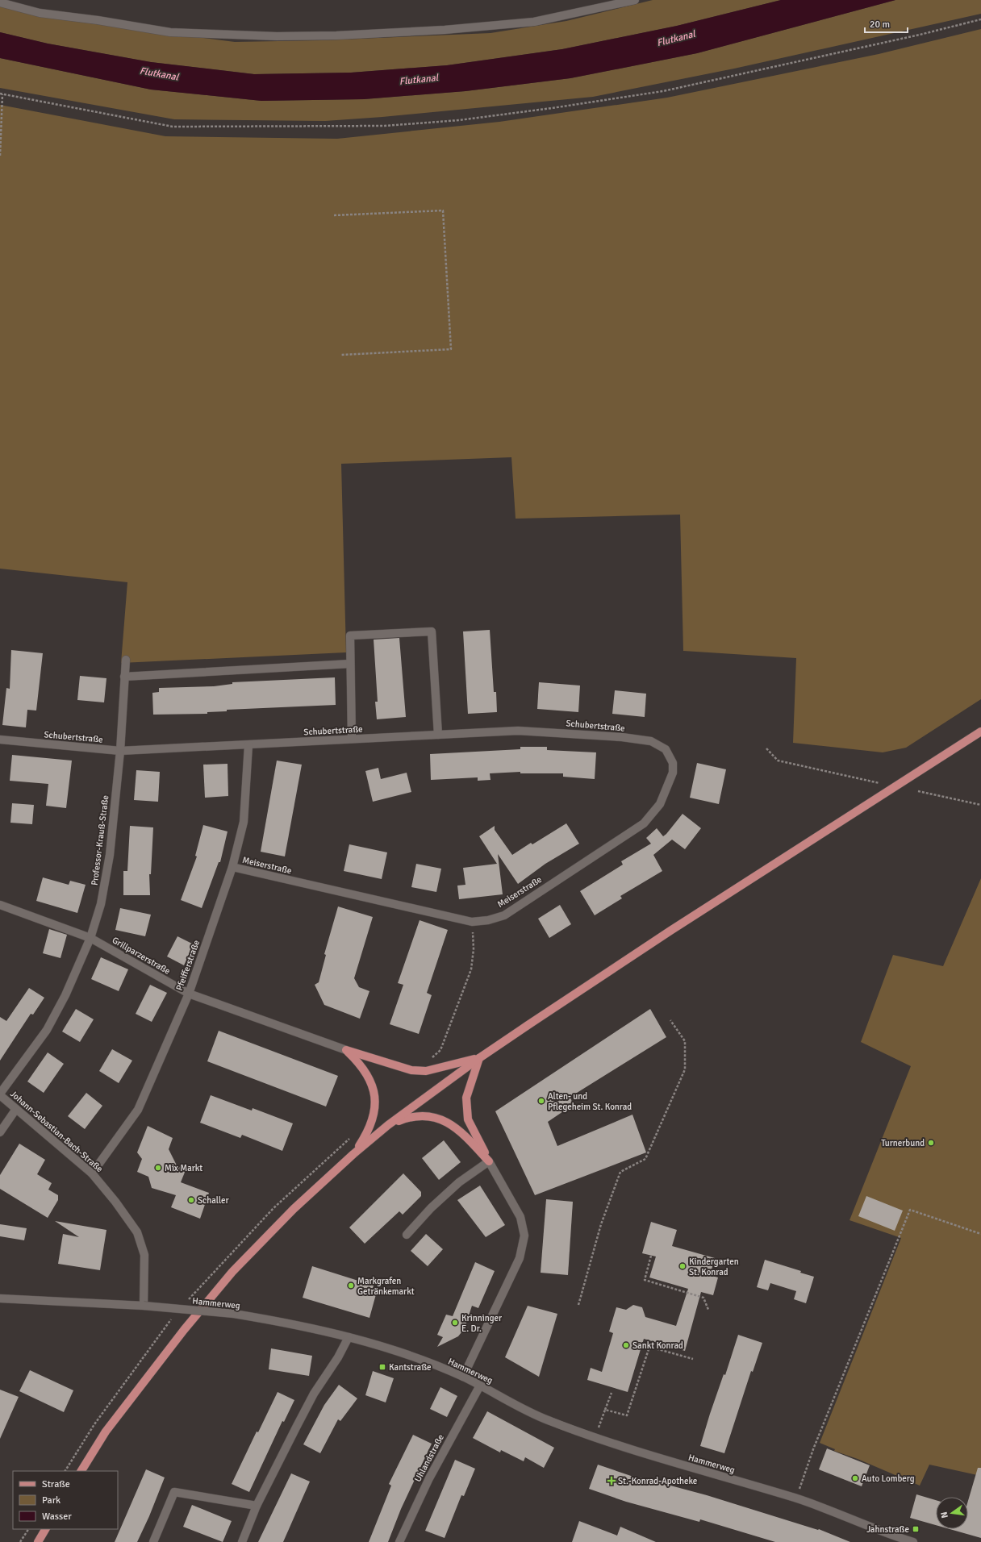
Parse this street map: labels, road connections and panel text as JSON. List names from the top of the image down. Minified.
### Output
{"streets":{"street":["Schubertstraße","Professor-Krauß-Straße","Meiserstraße","Grillparzerstraße","Pfeifferstraße","Johann-Sebastian-Bach-Straße","Hammerweg","Uhlandstraße"]},"crossings":[["Schubertstraße","Professor-Krauß-Straße"],["Schubertstraße","Meiserstraße"],["Schubertstraße","Pfeifferstraße"],["Professor-Krauß-Straße","Grillparzerstraße"],["Professor-Krauß-Straße","Johann-Sebastian-Bach-Straße"],["Meiserstraße","Pfeifferstraße"],["Grillparzerstraße","Pfeifferstraße"],["Pfeifferstraße","Johann-Sebastian-Bach-Straße"],["Johann-Sebastian-Bach-Straße","Hammerweg"],["Hammerweg","Uhlandstraße"]],"water":["Flutkanal"],"places":{"other":["Alten- und Pflegeheim St. Konrad","Turnerbund","Mix Markt","Schaller","Kindergarten St. Konrad","Markgrafen Getränkemarkt","Krinninger E. Dr.","Sankt Konrad","Auto Lomberg"],"transit":["Kantstraße","Jahnstraße"],"health":["St.-Konrad-Apotheke"]},"legend":["Straße","Park","Wasser"],"scale_bar":"20 m","north":"left"}
